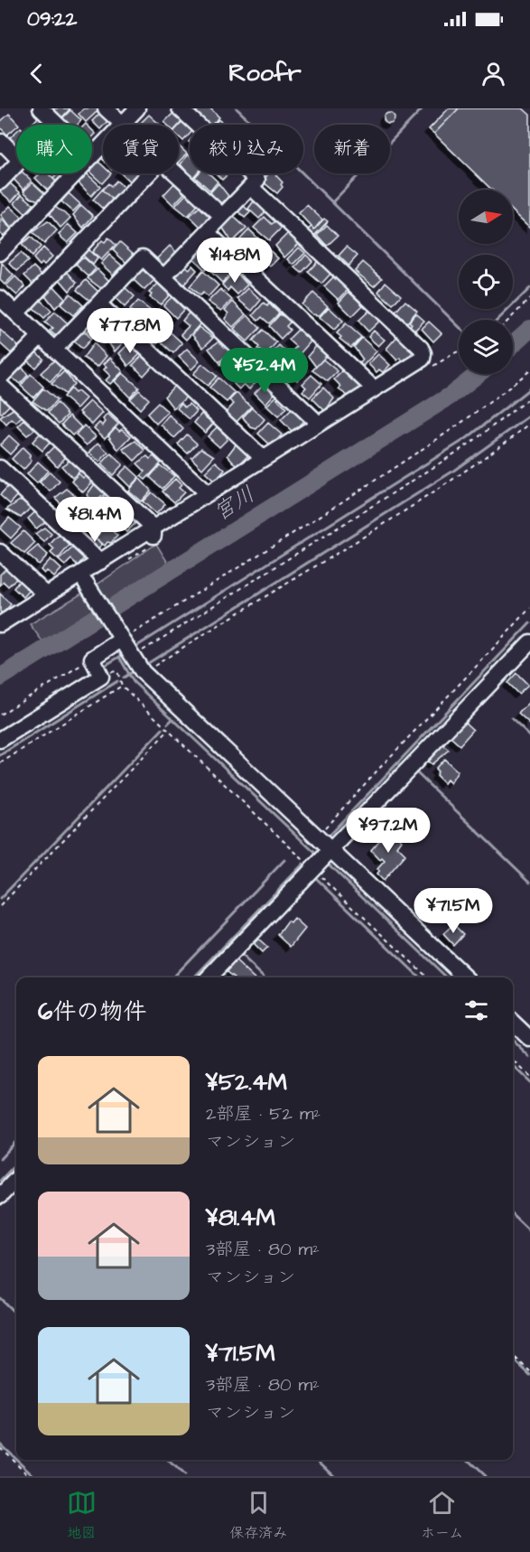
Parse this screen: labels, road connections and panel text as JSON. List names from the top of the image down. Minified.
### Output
{"water":["宮川"],"north":"right","page":{"status":"09:22","header":"Roofr","chip":["購入","賃貸","絞り込み","新着"],"price":["¥148M","¥77.8M","¥52.4M","¥81.4M","¥97.2M","¥71.5M"],"heading":"6件の物件","list":[{"name":"¥52.4M","note":"2部屋 · 52 m² · マンション"},{"name":"¥81.4M","note":"3部屋 · 80 m² · マンション"},{"name":"¥71.5M","note":"3部屋 · 80 m² · マンション"}],"tabs":["地図","保存済み","ホーム"]}}
